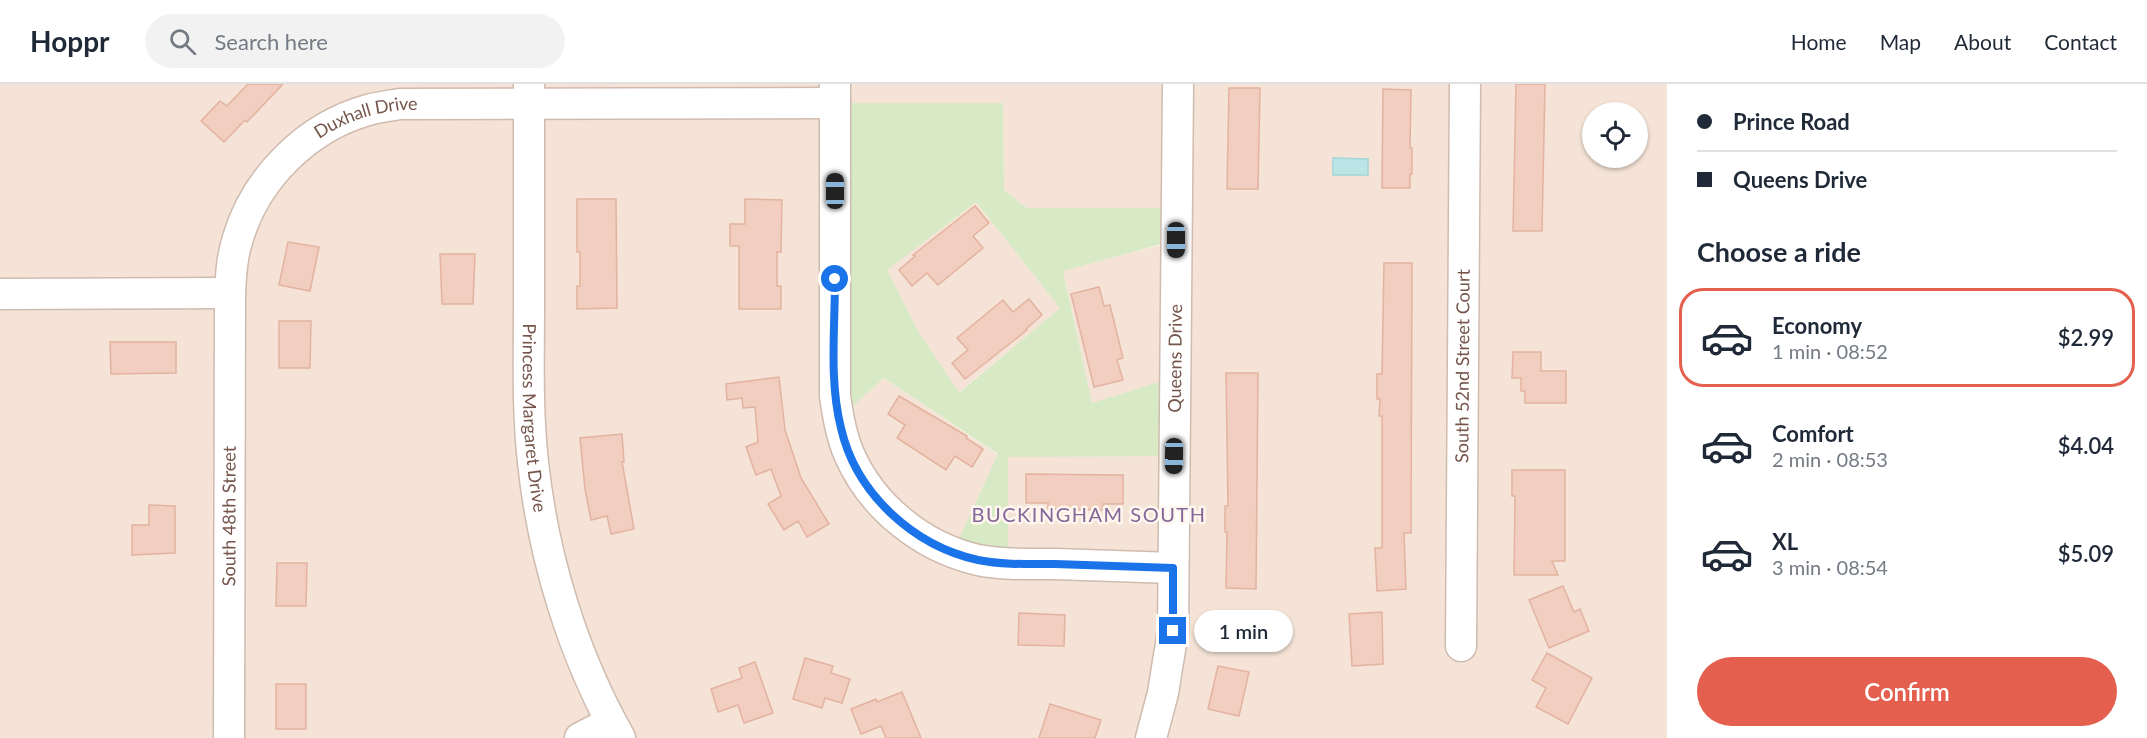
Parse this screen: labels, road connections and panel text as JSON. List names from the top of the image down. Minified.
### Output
{"streets":{"street":["Duxhall Drive","Queens Drive","South 52nd Street Court","Princess Margaret Drive","South 48th Street"]},"crossings":[["Duxhall Drive","Princess Margaret Drive"],["Duxhall Drive","South 48th Street"]],"districts":["BUCKINGHAM SOUTH"],"page":{"header":"Hoppr","search":"Search here","nav":["Home","Map","About","Contact"],"banner":["Prince Road","Queens Drive"],"heading":"Choose a ride","list":[{"name":"Economy","note":"1 min · 08:52","value":"$2.99"},{"name":"Comfort","note":"2 min · 08:53","value":"$4.04"},{"name":"XL","note":"3 min · 08:54","value":"$5.09"}],"bubble":"1 min","buttons":"Confirm"}}
